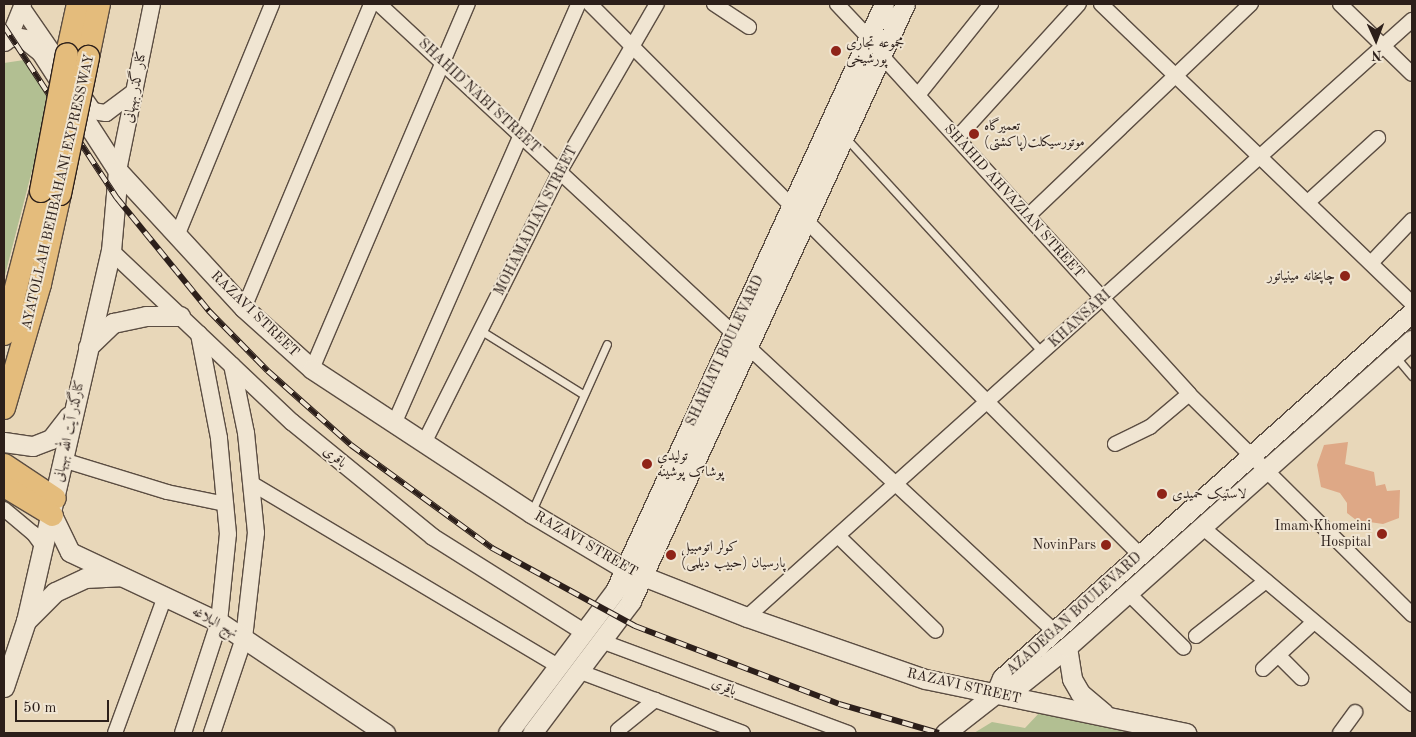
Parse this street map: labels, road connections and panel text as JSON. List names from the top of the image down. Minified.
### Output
{"streets":{"highway":["AYATOLLAH BEHBAHANI EXPRESSWAY"],"main road":["RAZAVI STREET","SHARIATI BOULEVARD","کنارگذر آیت الله بهبهانی","AZADEGAN BOULEVARD","نهج البلاغه"],"street":["کنار گذر بهبهانی","SHAHID NABI STREET","SHAHID AHVAZIAN STREET","MOHAMADIAN STREET","KHANSARI","باقری"]},"crossings":[["کنار گذر بهبهانی","RAZAVI STREET"],["کنار گذر بهبهانی","کنارگذر آیت الله بهبهانی"],["SHAHID NABI STREET","MOHAMADIAN STREET"],["SHAHID NABI STREET","SHARIATI BOULEVARD"],["SHAHID AHVAZIAN STREET","KHANSARI"],["SHAHID AHVAZIAN STREET","SHARIATI BOULEVARD"],["SHAHID AHVAZIAN STREET","AZADEGAN BOULEVARD"],["MOHAMADIAN STREET","RAZAVI STREET"],["RAZAVI STREET","KHANSARI"],["RAZAVI STREET","SHARIATI BOULEVARD"],["RAZAVI STREET","کنارگذر آیت الله بهبهانی"],["RAZAVI STREET","AZADEGAN BOULEVARD"],["SHARIATI BOULEVARD","باقری"],["کنارگذر آیت الله بهبهانی","باقری"],["کنارگذر آیت الله بهبهانی","نهج البلاغه"]],"places":["مجموعه تجاری پورشیخی","تعمیرگاه موتورسیکلت(پاکشتی)","چاپخانه مینیاتور","تولیدی پوشاک پوشینه","لاستیک حمیدی","Imam Khomeini Hospital","NovinPars","کولر اتومبیل پارسیان (حبیب دیلمی)"],"scale_bar":"50 m","north":"bottom"}
